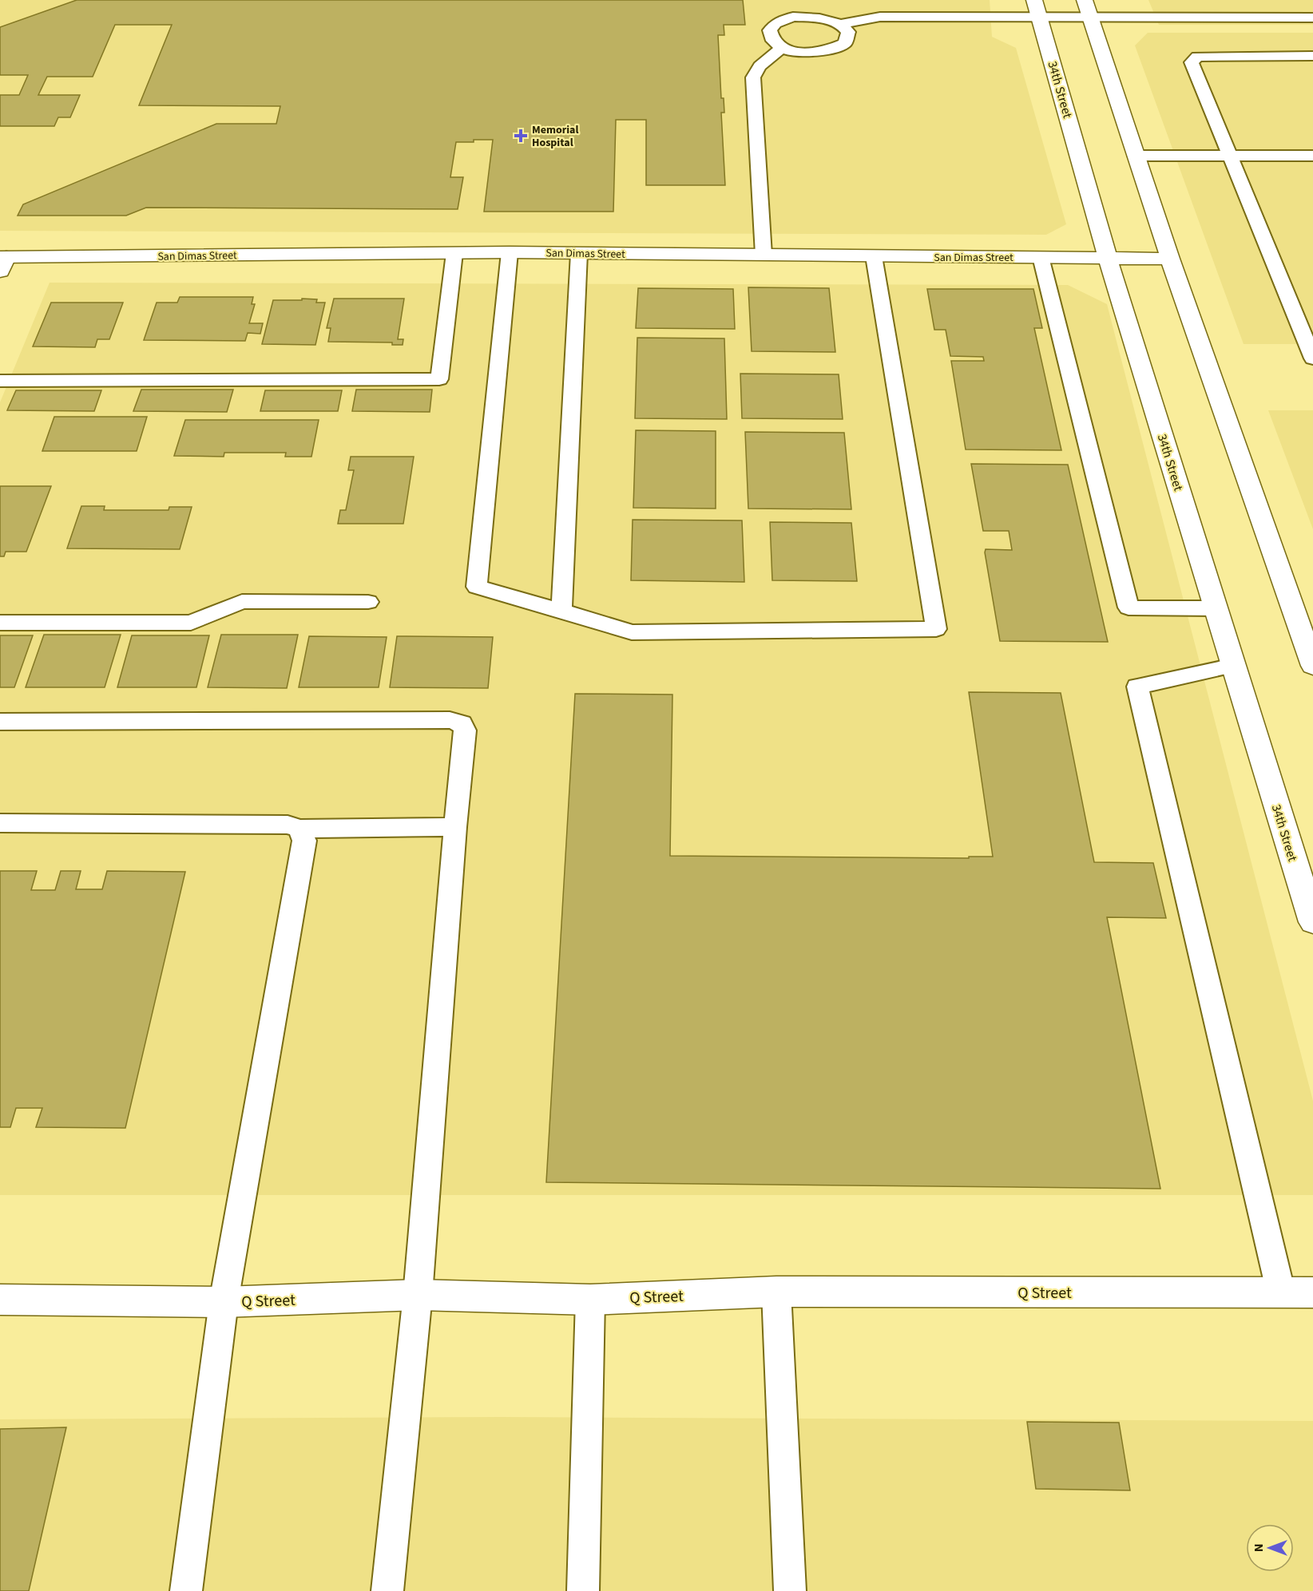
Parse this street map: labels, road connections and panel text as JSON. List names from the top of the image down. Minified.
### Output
{"streets":{"street":["34th Street","San Dimas Street","Q Street"]},"crossings":[["34th Street","San Dimas Street"]],"places":{"health":["Memorial Hospital"]},"north":"left"}
